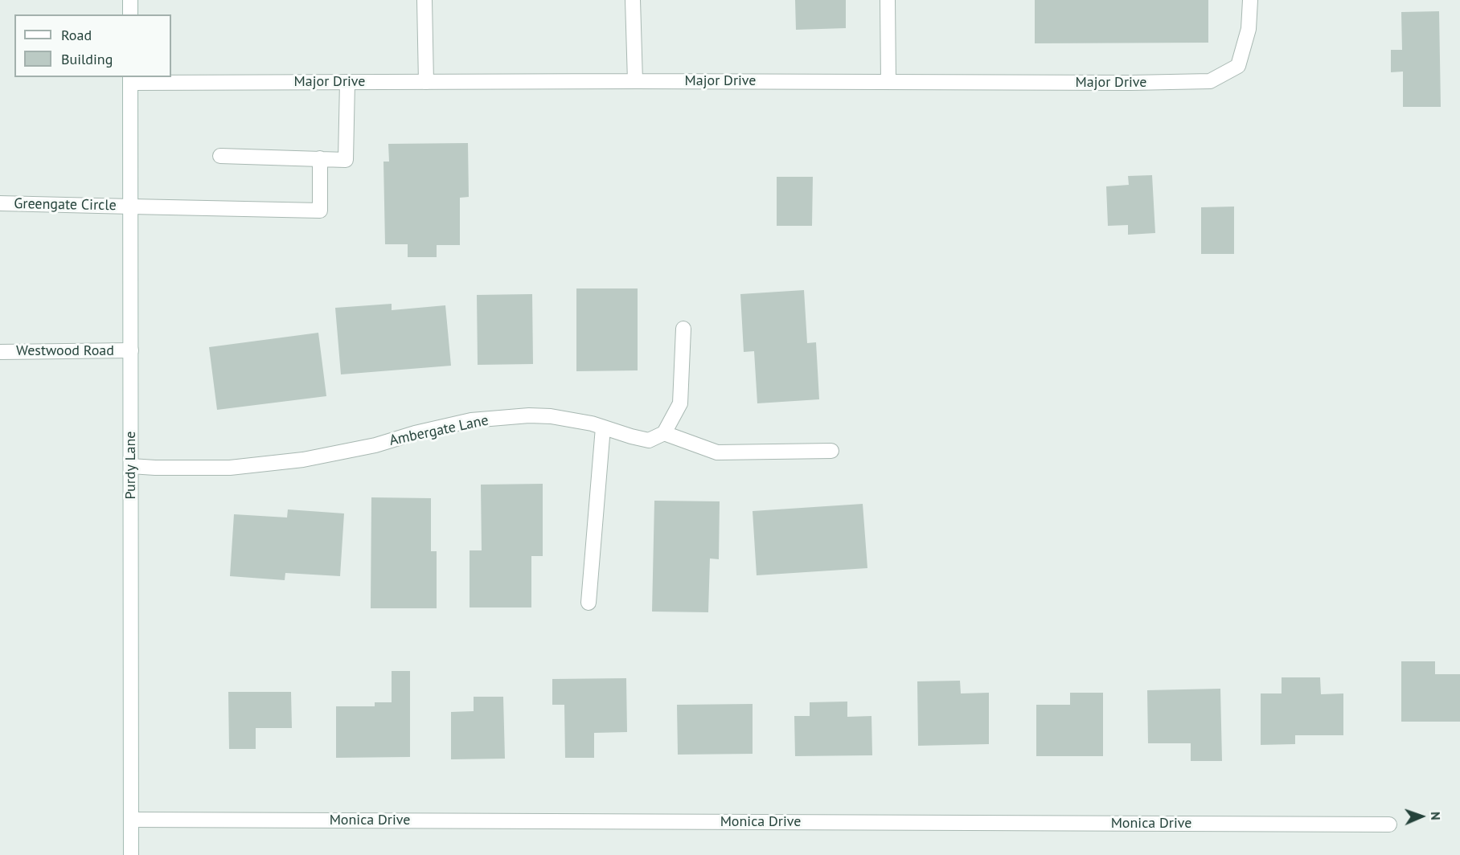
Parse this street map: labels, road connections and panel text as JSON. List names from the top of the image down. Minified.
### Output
{"streets":{"street":["Major Drive","Greengate Circle","Westwood Road","Ambergate Lane","Purdy Lane","Monica Drive"]},"crossings":[["Major Drive","Purdy Lane"],["Greengate Circle","Purdy Lane"],["Westwood Road","Purdy Lane"],["Ambergate Lane","Purdy Lane"],["Purdy Lane","Monica Drive"]],"legend":["Road","Building"],"north":"right"}
